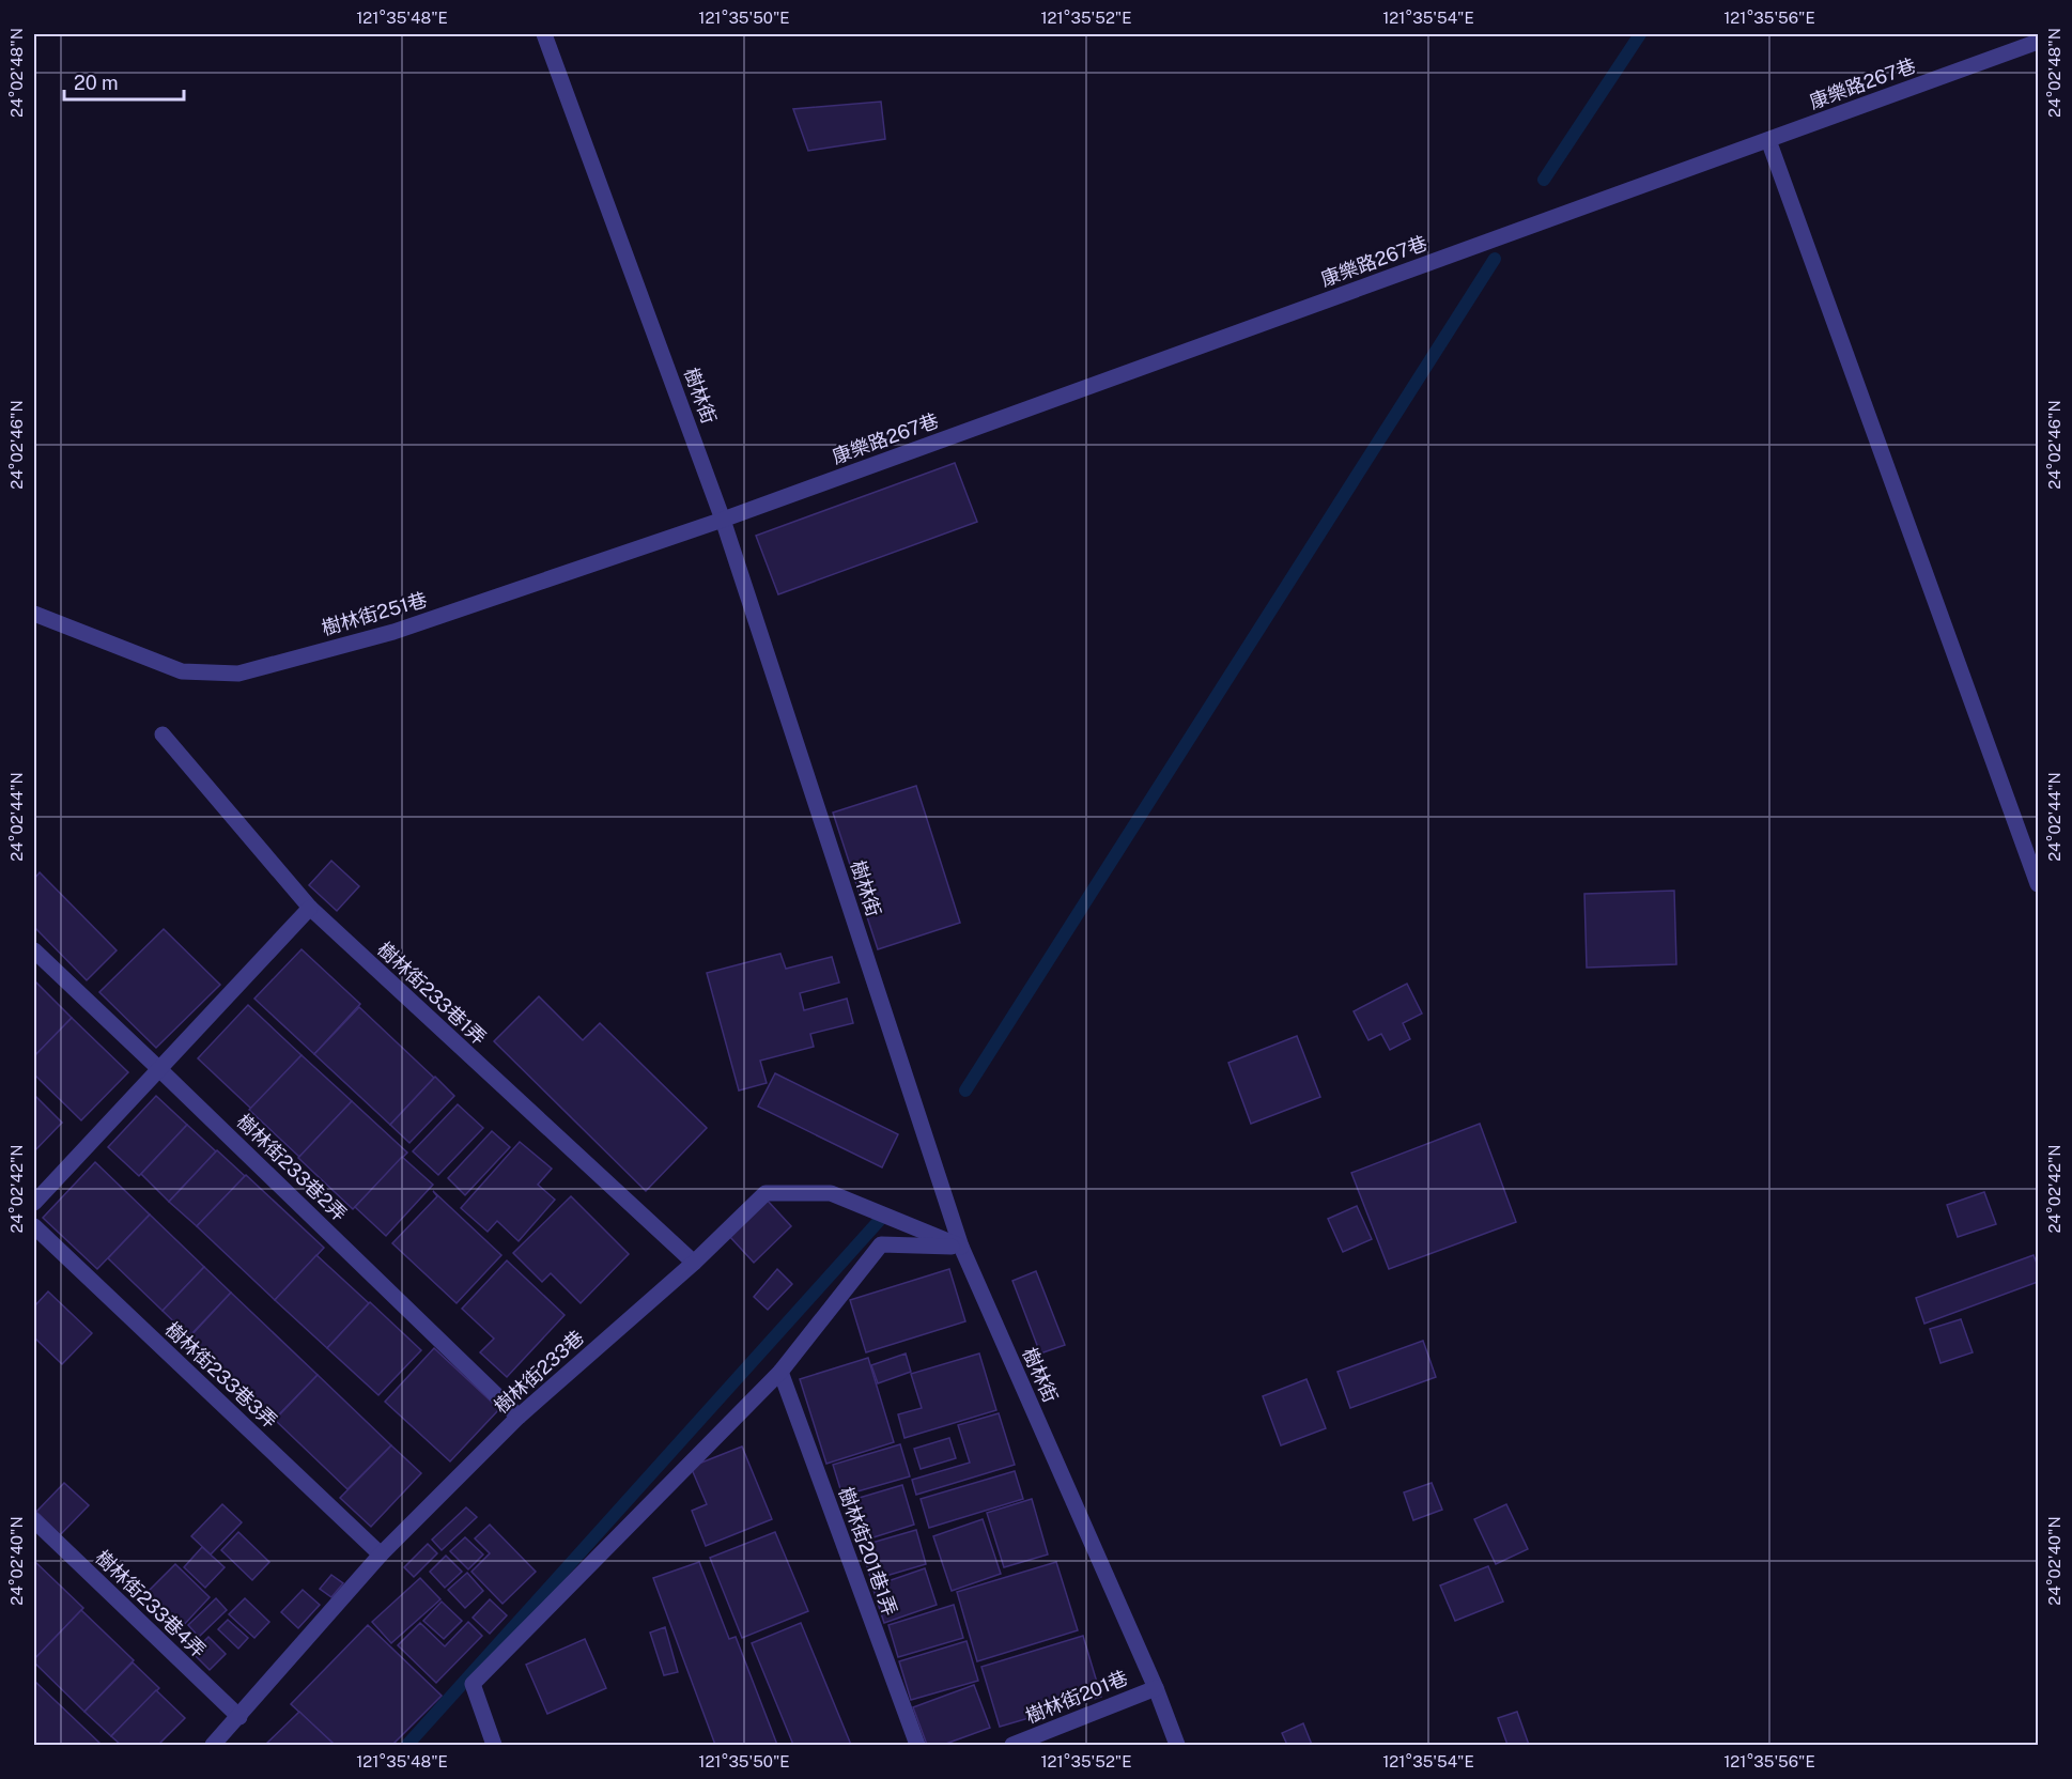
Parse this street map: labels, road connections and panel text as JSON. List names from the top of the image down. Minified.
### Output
{"streets":{"street":["康樂路267巷","樹林街","樹林街251巷","樹林街233巷1弄","樹林街233巷2弄","樹林街233巷","樹林街233巷3弄","樹林街201巷1弄","樹林街233巷4弄","樹林街201巷"]},"crossings":[["康樂路267巷","樹林街"],["康樂路267巷","樹林街251巷"],["樹林街","樹林街251巷"],["樹林街","樹林街233巷"],["樹林街","樹林街201巷"],["樹林街233巷1弄","樹林街233巷"],["樹林街233巷2弄","樹林街233巷"],["樹林街233巷","樹林街233巷3弄"],["樹林街233巷","樹林街233巷4弄"]],"scale_bar":"20 m","coordinates":["121°35'48\"E","121°35'50\"E","121°35'52\"E","121°35'54\"E","121°35'56\"E","24°02'48\"N","24°02'46\"N","24°02'44\"N","24°02'42\"N","24°02'40\"N"]}
